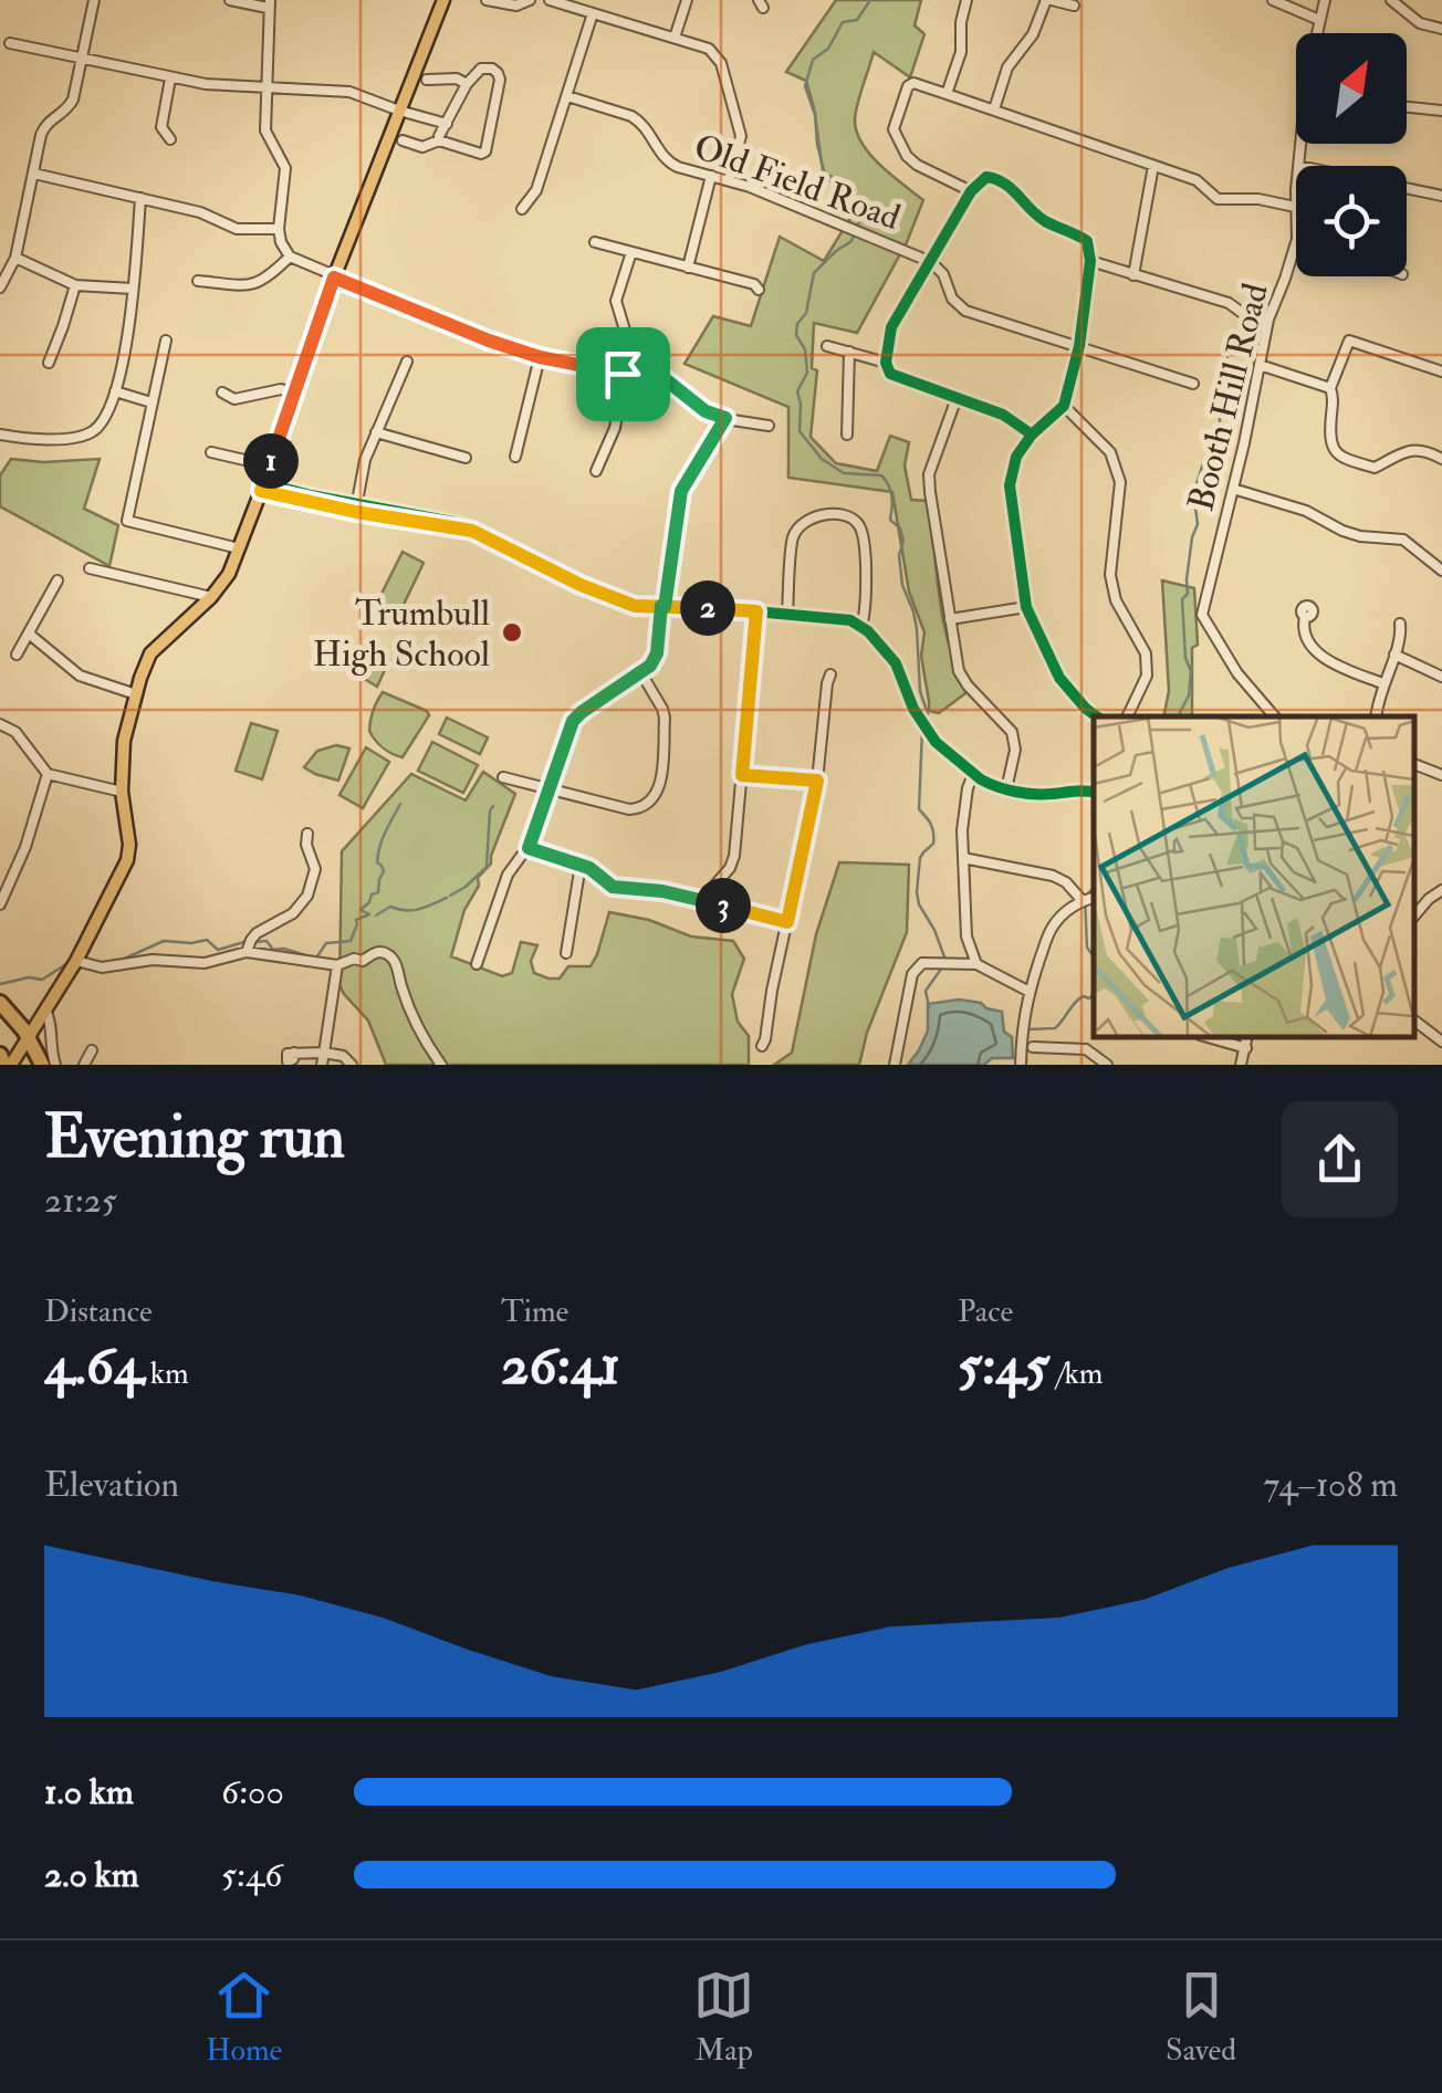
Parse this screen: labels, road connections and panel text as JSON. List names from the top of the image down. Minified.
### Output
{"streets":{"street":["Old Field Road","Booth Hill Road"]},"places":["Trumbull High School"],"north":"top right","page":{"pins":["1","2","3"],"heading":["Evening run","21:25"],"stats":[["Distance","4.64 km"],["Time","26:41"],["Pace","5:45 /km"]],"chart":["Elevation","74–108 m"],"list":[{"name":"1.0 km","note":"6:00"},{"name":"2.0 km","note":"5:46"}],"tabs":["Home","Map","Saved"]}}
